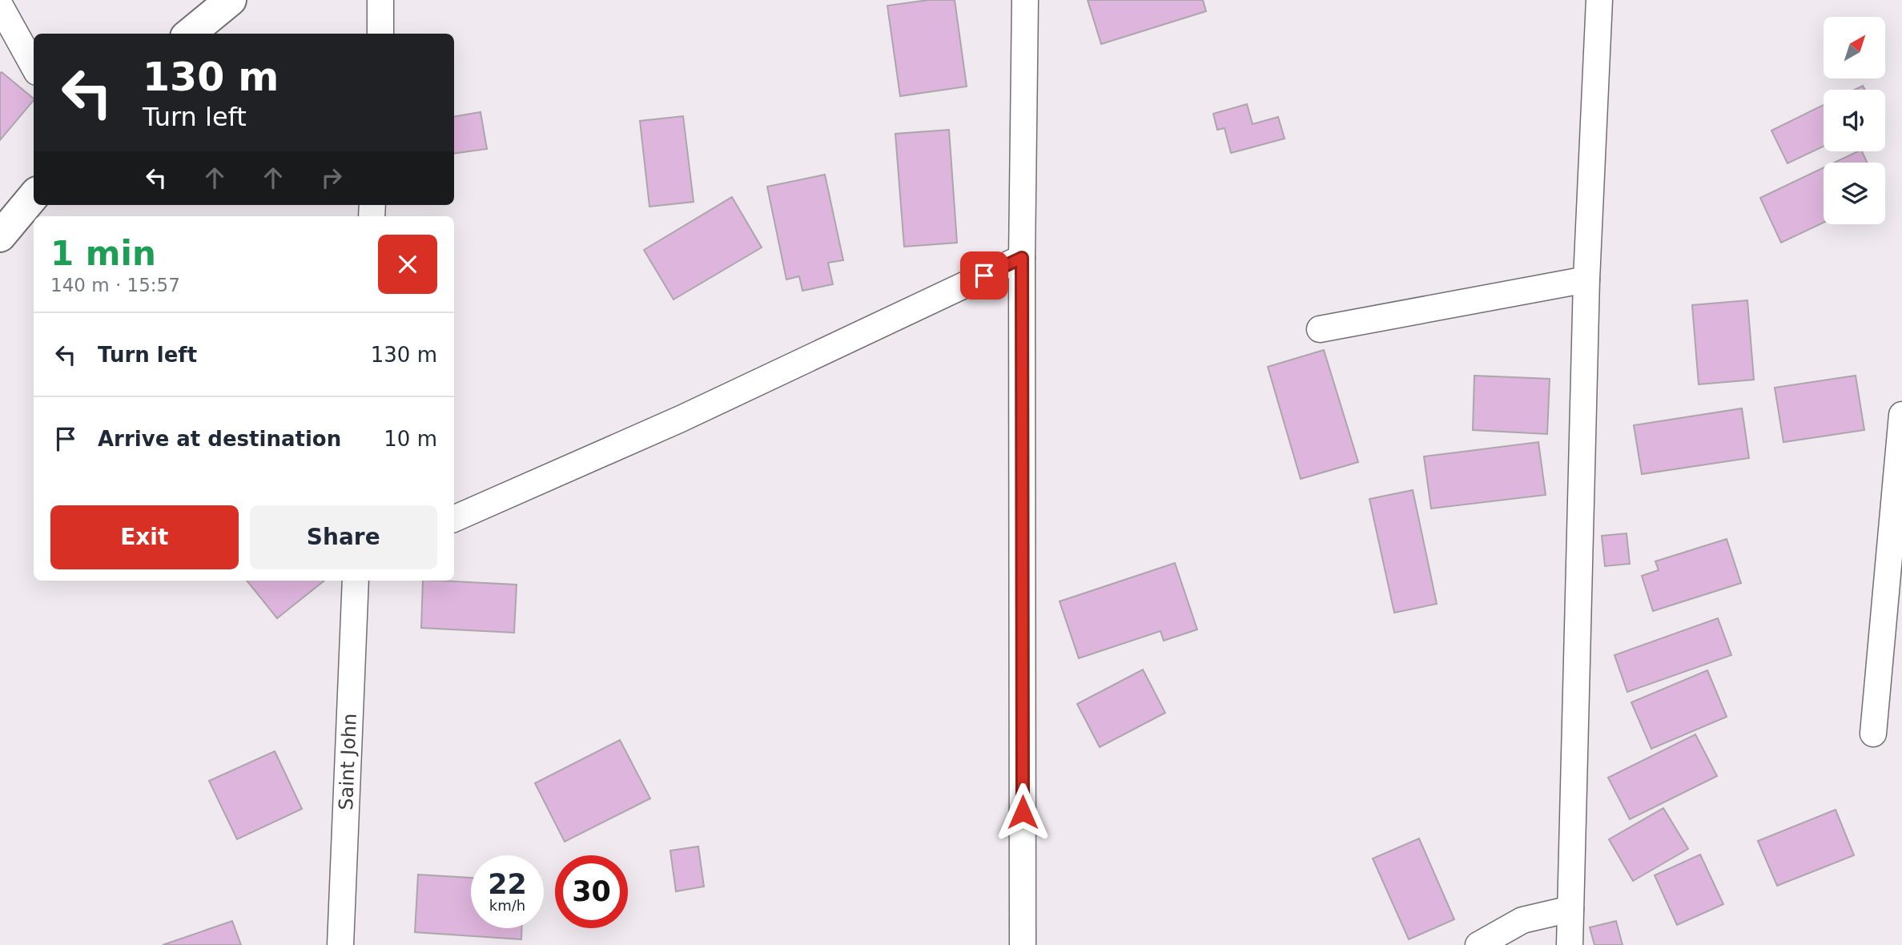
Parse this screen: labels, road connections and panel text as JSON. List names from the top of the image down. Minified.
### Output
{"streets":{"street":["Saint John"]},"north":"top right","page":{"turn":["130 m","Turn left"],"heading":["1 min","140 m · 15:57"],"list":[{"name":"Turn left","value":"130 m"},{"name":"Arrive at destination","value":"10 m"}],"buttons":["Exit","Share"],"speed":"22 km/h","limit":"30"}}
